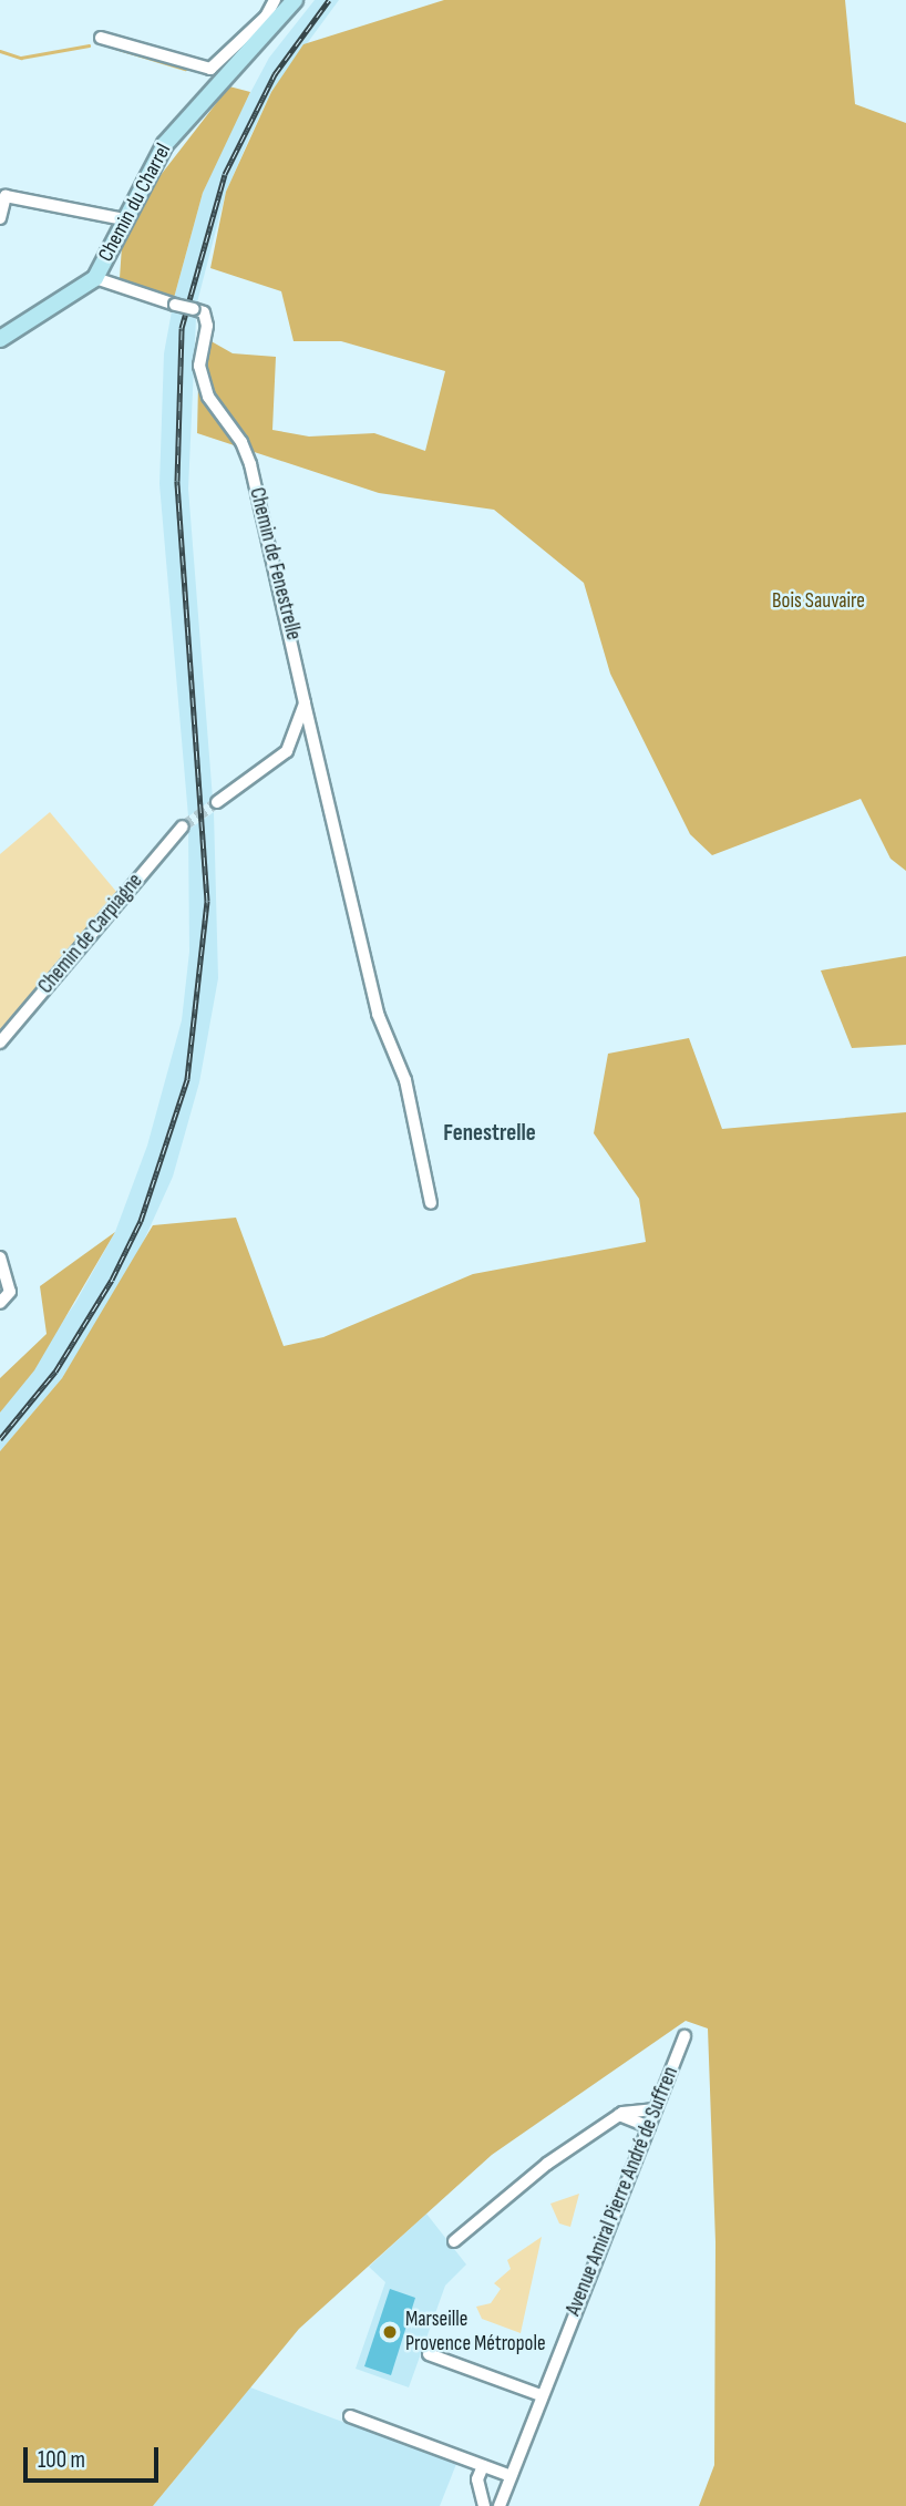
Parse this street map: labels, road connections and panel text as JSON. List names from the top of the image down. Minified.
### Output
{"streets":{"street":["Chemin du Charrel","Chemin de Fenestrelle","Chemin de Carpiagne","Avenue Amiral Pierre André de Suffren"]},"crossings":[["Chemin du Charrel","Chemin de Fenestrelle"]],"districts":["Fenestrelle"],"parks":["Bois Sauvaire"],"places":["Marseille Provence Métropole"],"scale_bar":"100 m"}
